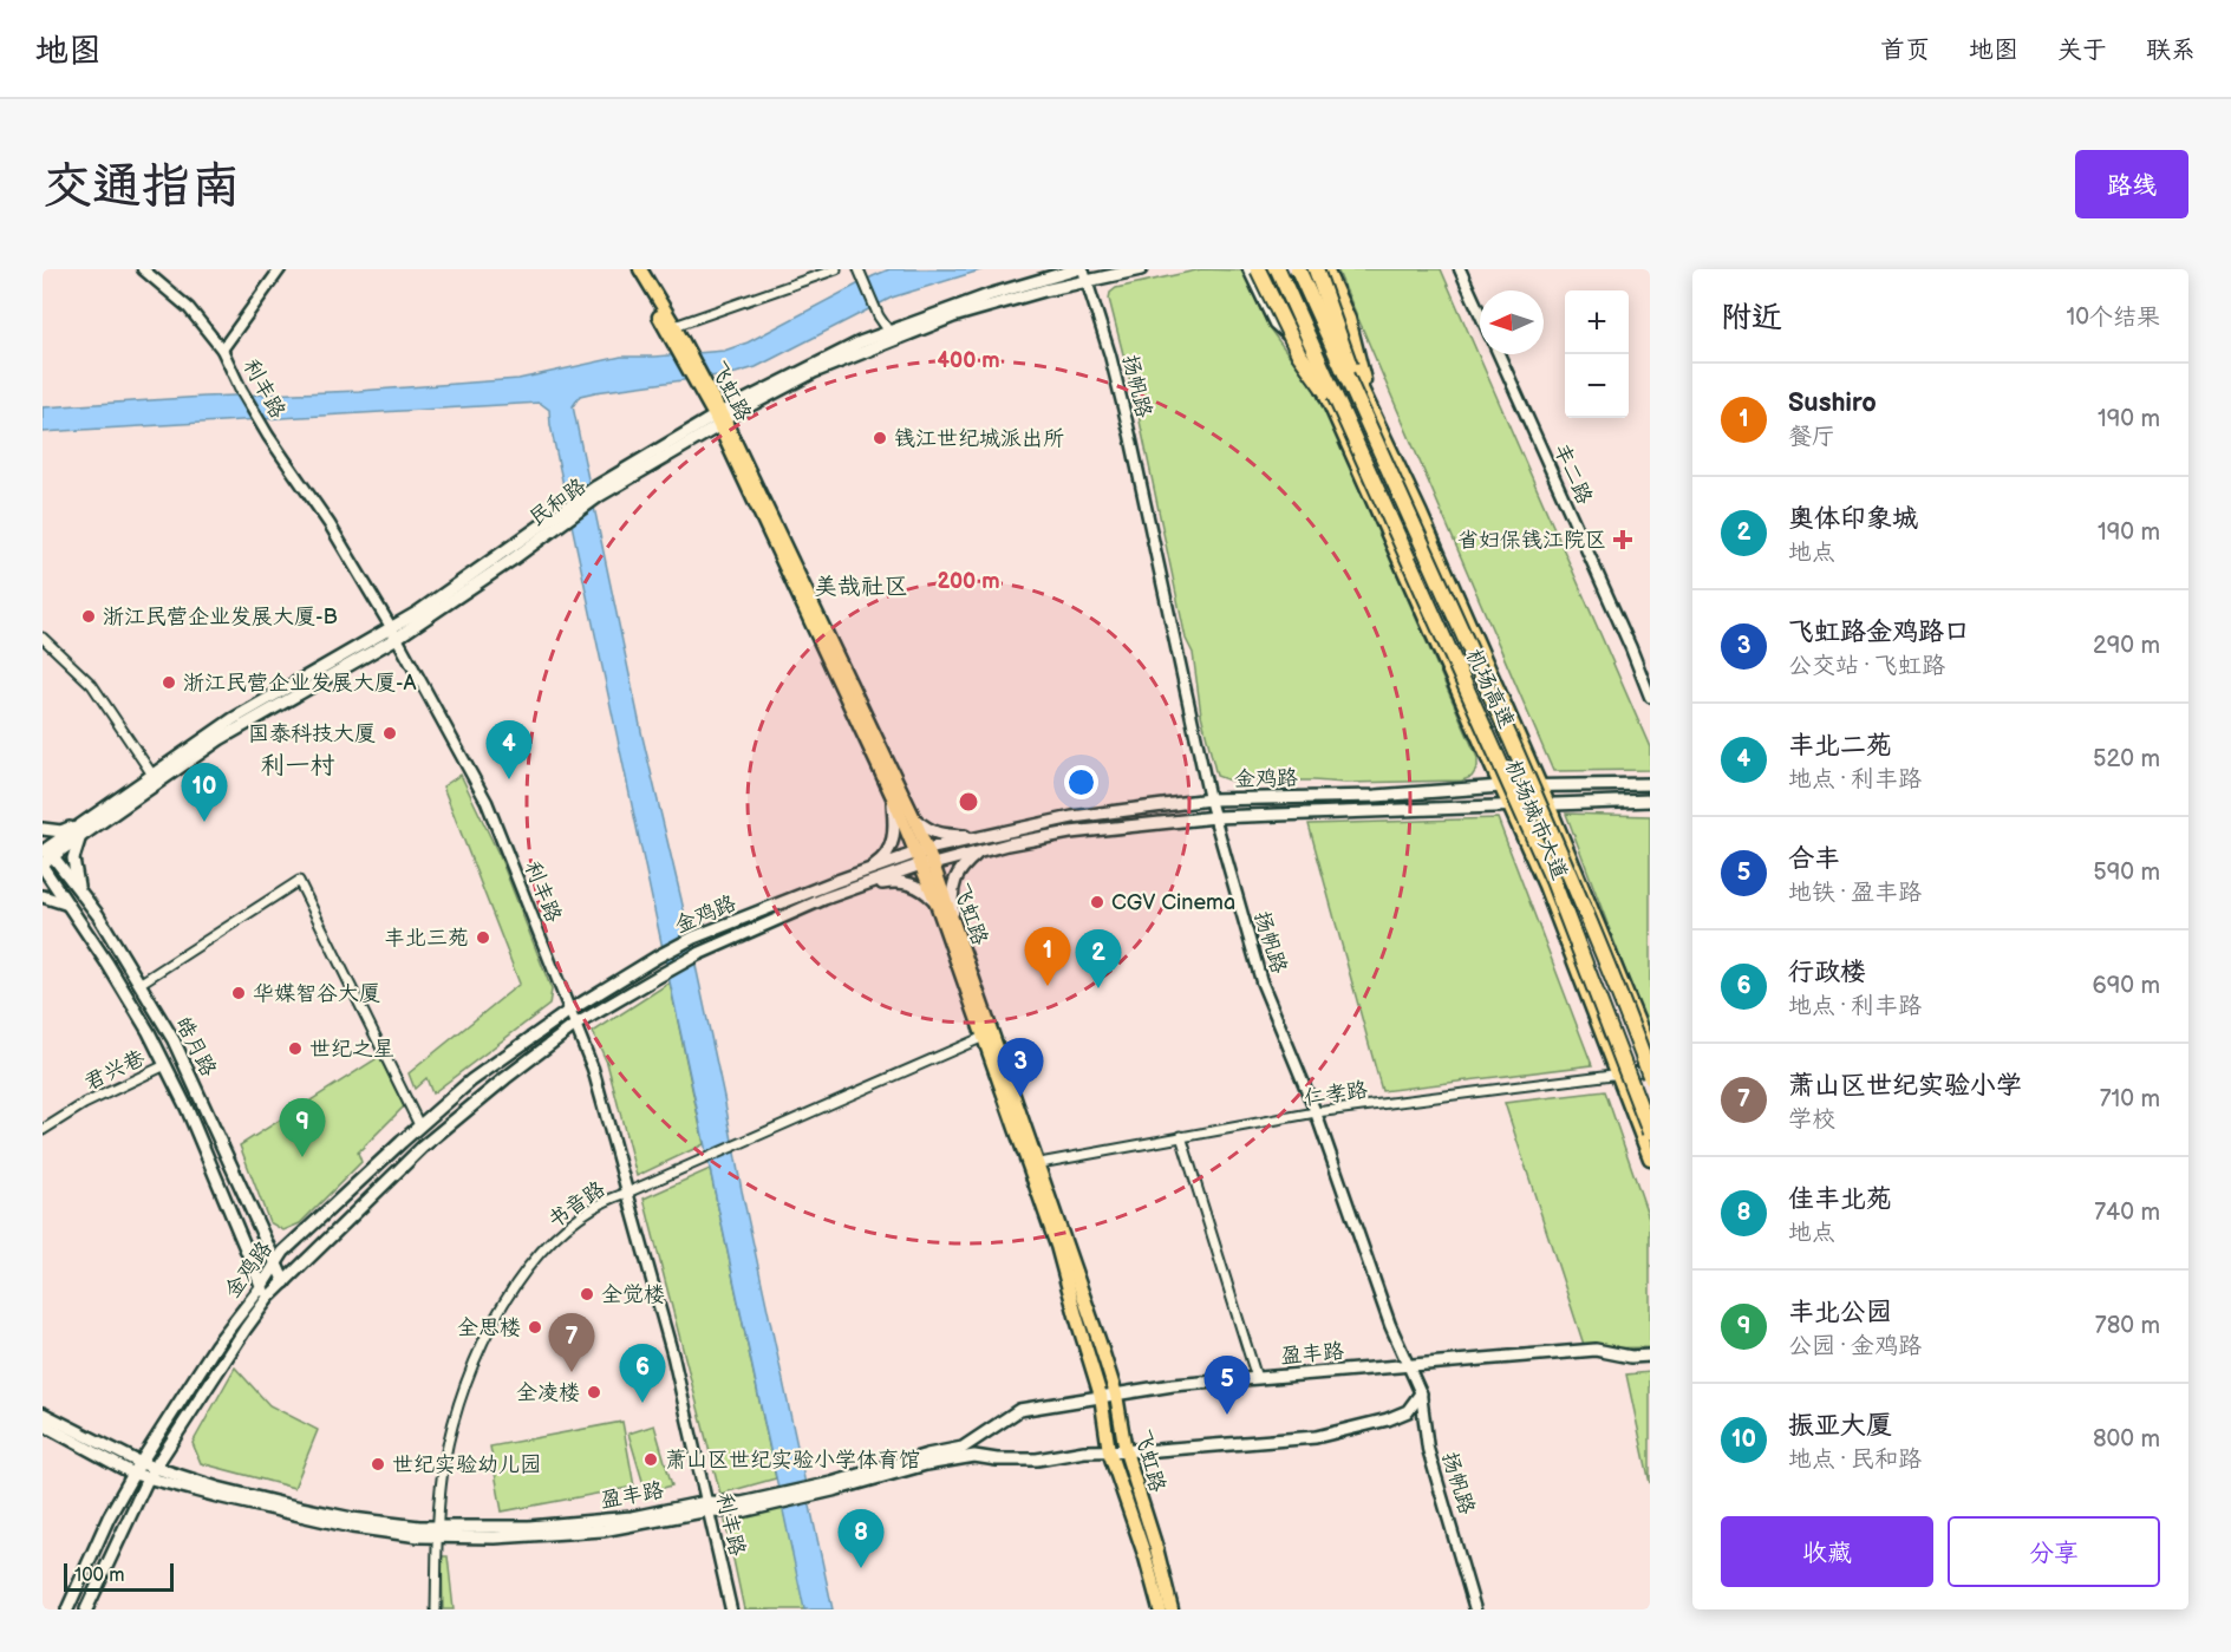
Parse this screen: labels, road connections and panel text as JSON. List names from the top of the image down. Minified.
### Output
{"streets":{"highway":["机场高速"],"main road":["飞虹路","民和路","金鸡路","机场城市大道","皓月路","盈丰路"],"street":["扬帆路","利丰路","丰二路","君兴巷","仁孝路","书音路"]},"crossings":[["扬帆路","民和路"],["扬帆路","金鸡路"],["扬帆路","仁孝路"],["扬帆路","盈丰路"],["利丰路","民和路"],["利丰路","金鸡路"],["利丰路","书音路"],["利丰路","盈丰路"],["飞虹路","民和路"],["飞虹路","金鸡路"],["飞虹路","仁孝路"],["飞虹路","书音路"],["飞虹路","盈丰路"],["民和路","皓月路"],["机场高速","机场城市大道"],["金鸡路","机场城市大道"],["金鸡路","皓月路"],["金鸡路","盈丰路"],["机场城市大道","仁孝路"],["皓月路","君兴巷"],["书音路","盈丰路"]],"districts":["美哉社区","利一村"],"places":{"other":["钱江世纪城派出所","浙江民营企业发展大厦-B","浙江民营企业发展大厦-A","国泰科技大厦","CGV Cinema","丰北三苑","华媒智谷大厦","世纪之星","全觉楼","全思楼","全凌楼","萧山区世纪实验小学体育馆","世纪实验幼儿园"],"health":["省妇保钱江院区"]},"scale_bar":"100 m","north":"left","page":{"header":"地图","nav":["首页","地图","关于","联系"],"buttons":["路线",["收藏","分享"]],"title":"交通指南","heading":["附近","10个结果"],"map_buttons":["+","−"],"list":[{"mark":"1","name":"Sushiro","note":"餐厅","value":"190 m"},{"mark":"2","name":"奥体印象城","note":"地点","value":"190 m"},{"mark":"3","name":"飞虹路金鸡路口","note":"公交站 · 飞虹路","value":"290 m"},{"mark":"4","name":"丰北二苑","note":"地点 · 利丰路","value":"520 m"},{"mark":"5","name":"合丰","note":"地铁 · 盈丰路","value":"590 m"},{"mark":"6","name":"行政楼","note":"地点 · 利丰路","value":"690 m"},{"mark":"7","name":"萧山区世纪实验小学","note":"学校","value":"710 m"},{"mark":"8","name":"佳丰北苑","note":"地点","value":"740 m"},{"mark":"9","name":"丰北公园","note":"公园 · 金鸡路","value":"780 m"},{"mark":"10","name":"振亚大厦","note":"地点 · 民和路","value":"800 m"}],"pins":["4","10","1","2","3","9","7","6","5","8"],"scale":"100 m"},"rings":["400 m","200 m"]}
